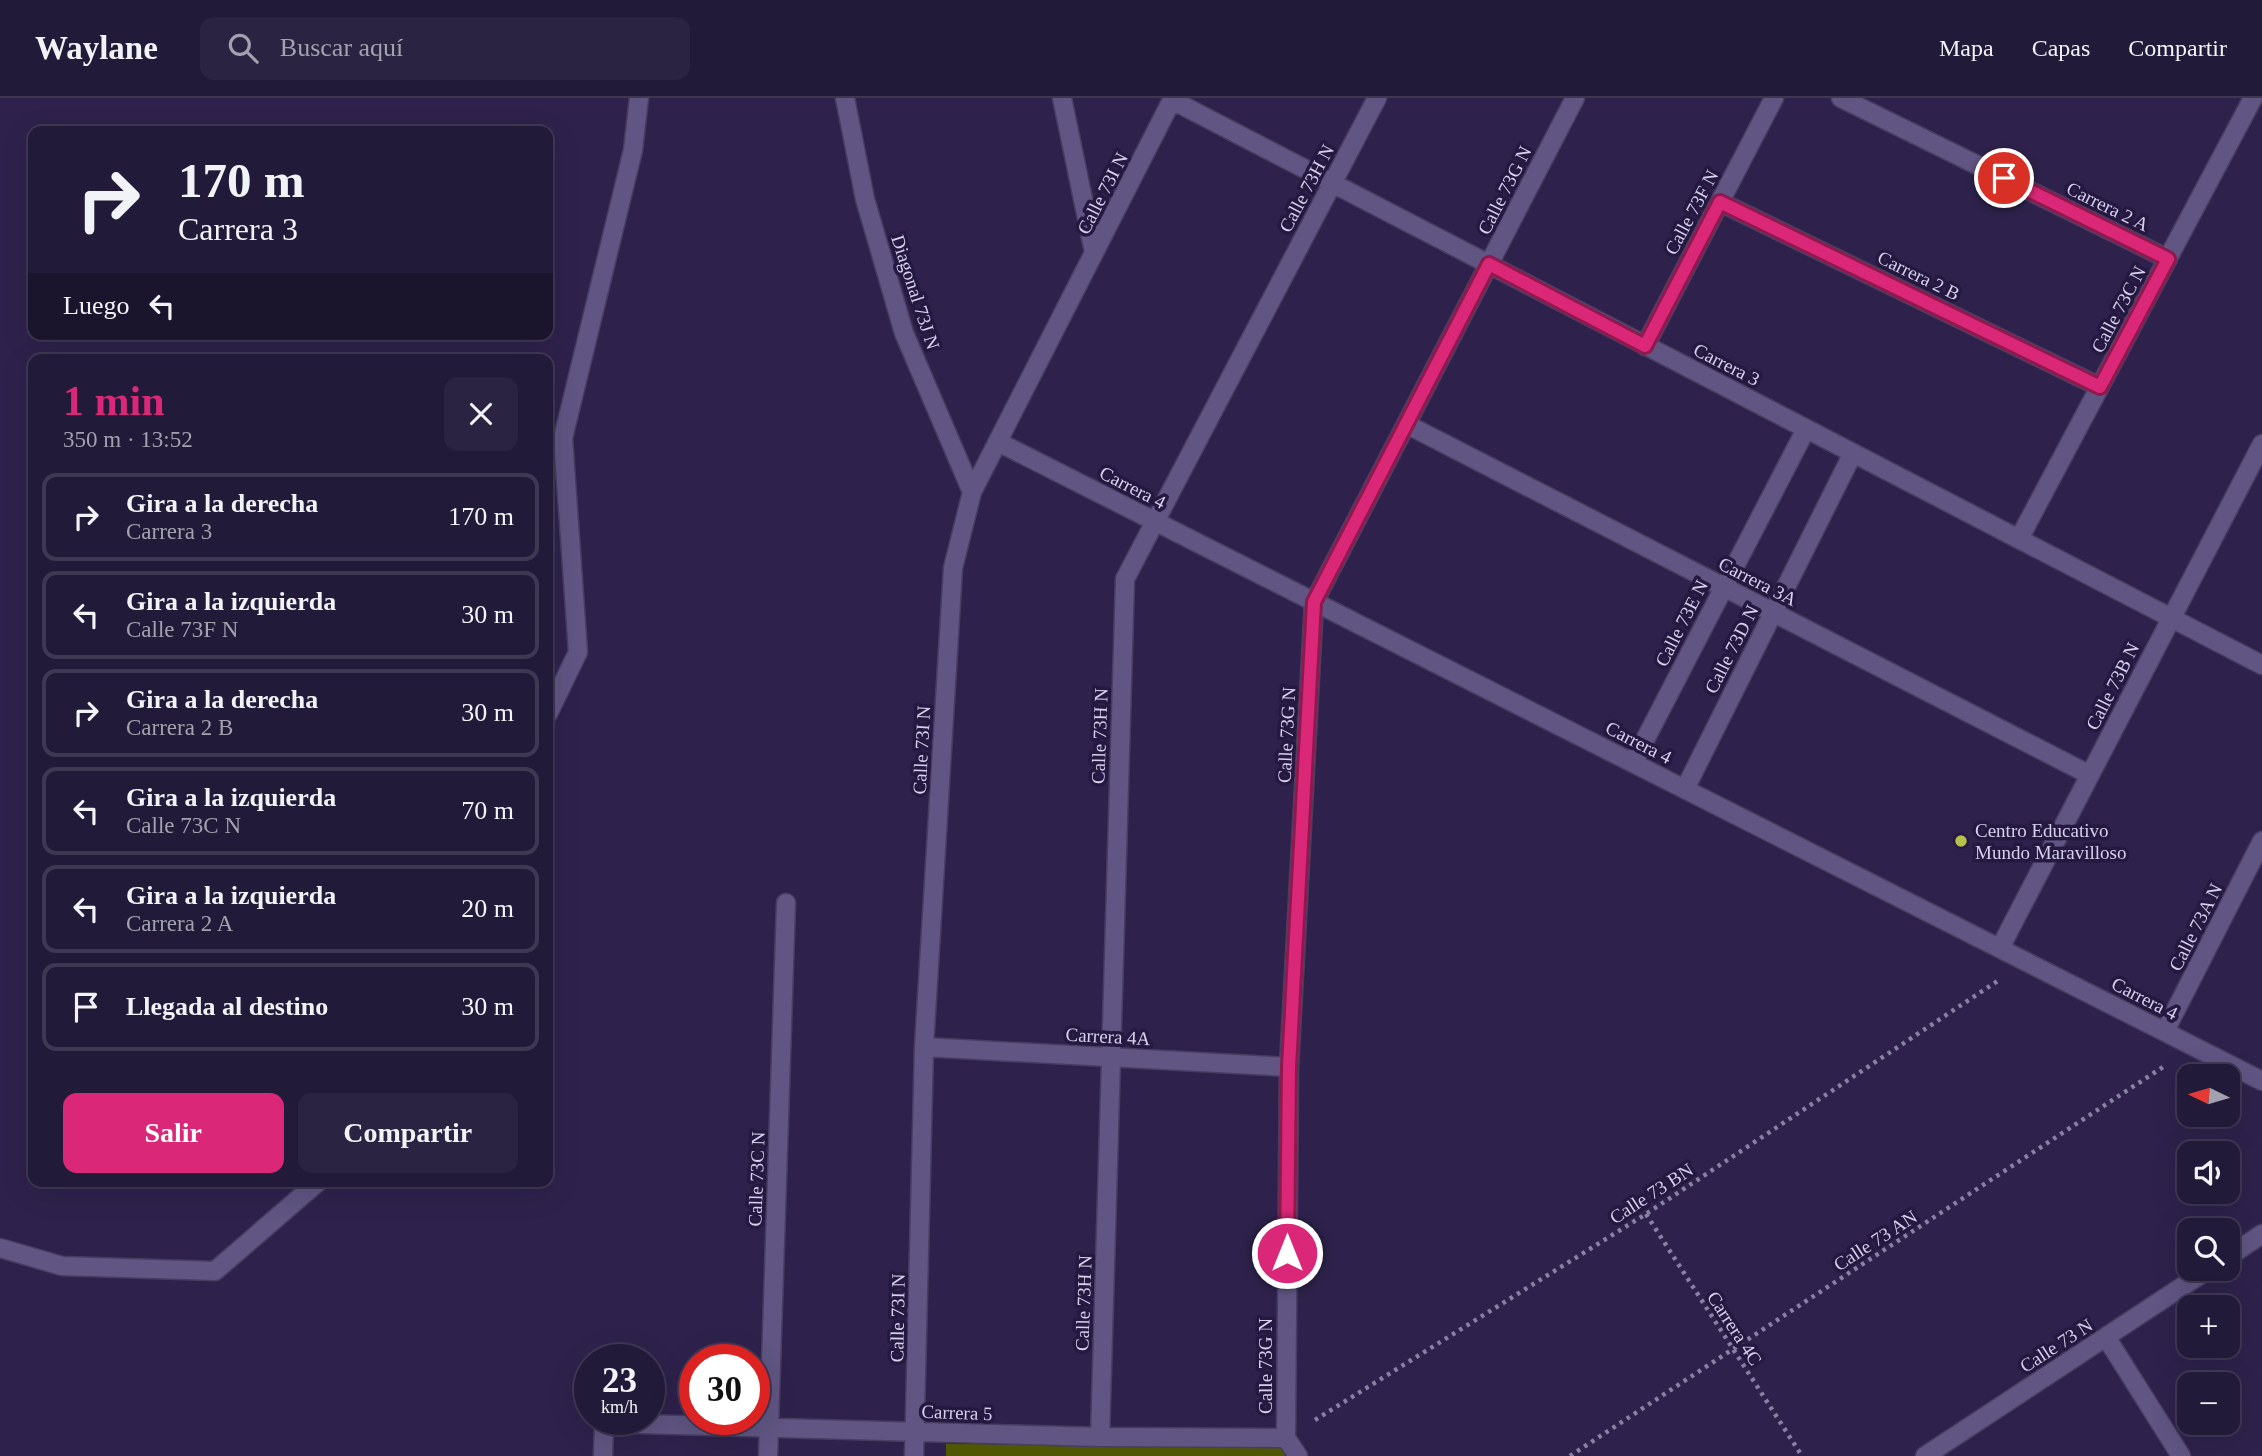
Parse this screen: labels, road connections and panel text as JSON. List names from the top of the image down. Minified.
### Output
{"streets":{"street":["Calle 73H N","Calle 73G N","Calle 73I N","Carrera 2 A","Calle 73F N","Carrera 2 B","Diagonal 73J N","Calle 73C N","Carrera 3","Carrera 4","Carrera 3A","Calle 73E N","Calle 73D N","Calle 73B N","Calle 73A N","Carrera 4A","Calle 73 N","Carrera 5"],"path":["Calle 73 BN","Calle 73 AN","Carrera 4C"]},"crossings":[["Calle 73H N","Carrera 3"],["Calle 73H N","Carrera 4"],["Calle 73H N","Carrera 4A"],["Calle 73H N","Carrera 5"],["Calle 73G N","Carrera 3"],["Calle 73G N","Carrera 4"],["Calle 73G N","Carrera 3A"],["Calle 73G N","Carrera 4A"],["Calle 73G N","Calle 73 BN"],["Calle 73G N","Carrera 5"],["Calle 73I N","Diagonal 73J N"],["Calle 73I N","Carrera 3"],["Calle 73I N","Carrera 4"],["Calle 73I N","Carrera 4A"],["Calle 73I N","Carrera 5"],["Carrera 2 A","Calle 73C N"],["Calle 73F N","Carrera 2 B"],["Calle 73F N","Carrera 3"],["Carrera 2 B","Calle 73C N"],["Calle 73C N","Carrera 3"],["Carrera 3","Calle 73E N"],["Carrera 3","Calle 73D N"],["Carrera 3","Calle 73B N"],["Carrera 4","Calle 73E N"],["Carrera 4","Calle 73D N"],["Carrera 4","Calle 73B N"],["Carrera 4","Calle 73A N"],["Carrera 4","Calle 73 BN"],["Carrera 4","Calle 73 AN"],["Carrera 3A","Calle 73E N"],["Carrera 3A","Calle 73D N"],["Carrera 3A","Calle 73B N"],["Calle 73 BN","Carrera 4C"],["Calle 73 BN","Carrera 5"],["Calle 73 AN","Carrera 4C"]],"places":["Centro Educativo Mundo Maravilloso"],"north":"left","page":{"header":"Waylane","search":"Buscar aquí","nav":["Mapa","Capas","Compartir"],"turn":["170 m","Carrera 3"],"then":"Luego","heading":["1 min","350 m · 13:52"],"list":[{"name":"Gira a la derecha","note":"Carrera 3","value":"170 m"},{"name":"Gira a la izquierda","note":"Calle 73F N","value":"30 m"},{"name":"Gira a la derecha","note":"Carrera 2 B","value":"30 m"},{"name":"Gira a la izquierda","note":"Calle 73C N","value":"70 m"},{"name":"Gira a la izquierda","note":"Carrera 2 A","value":"20 m"},{"name":"Llegada al destino","value":"30 m"}],"map_buttons":["+","−"],"buttons":["Salir","Compartir"],"speed":"23 km/h","limit":"30"}}
